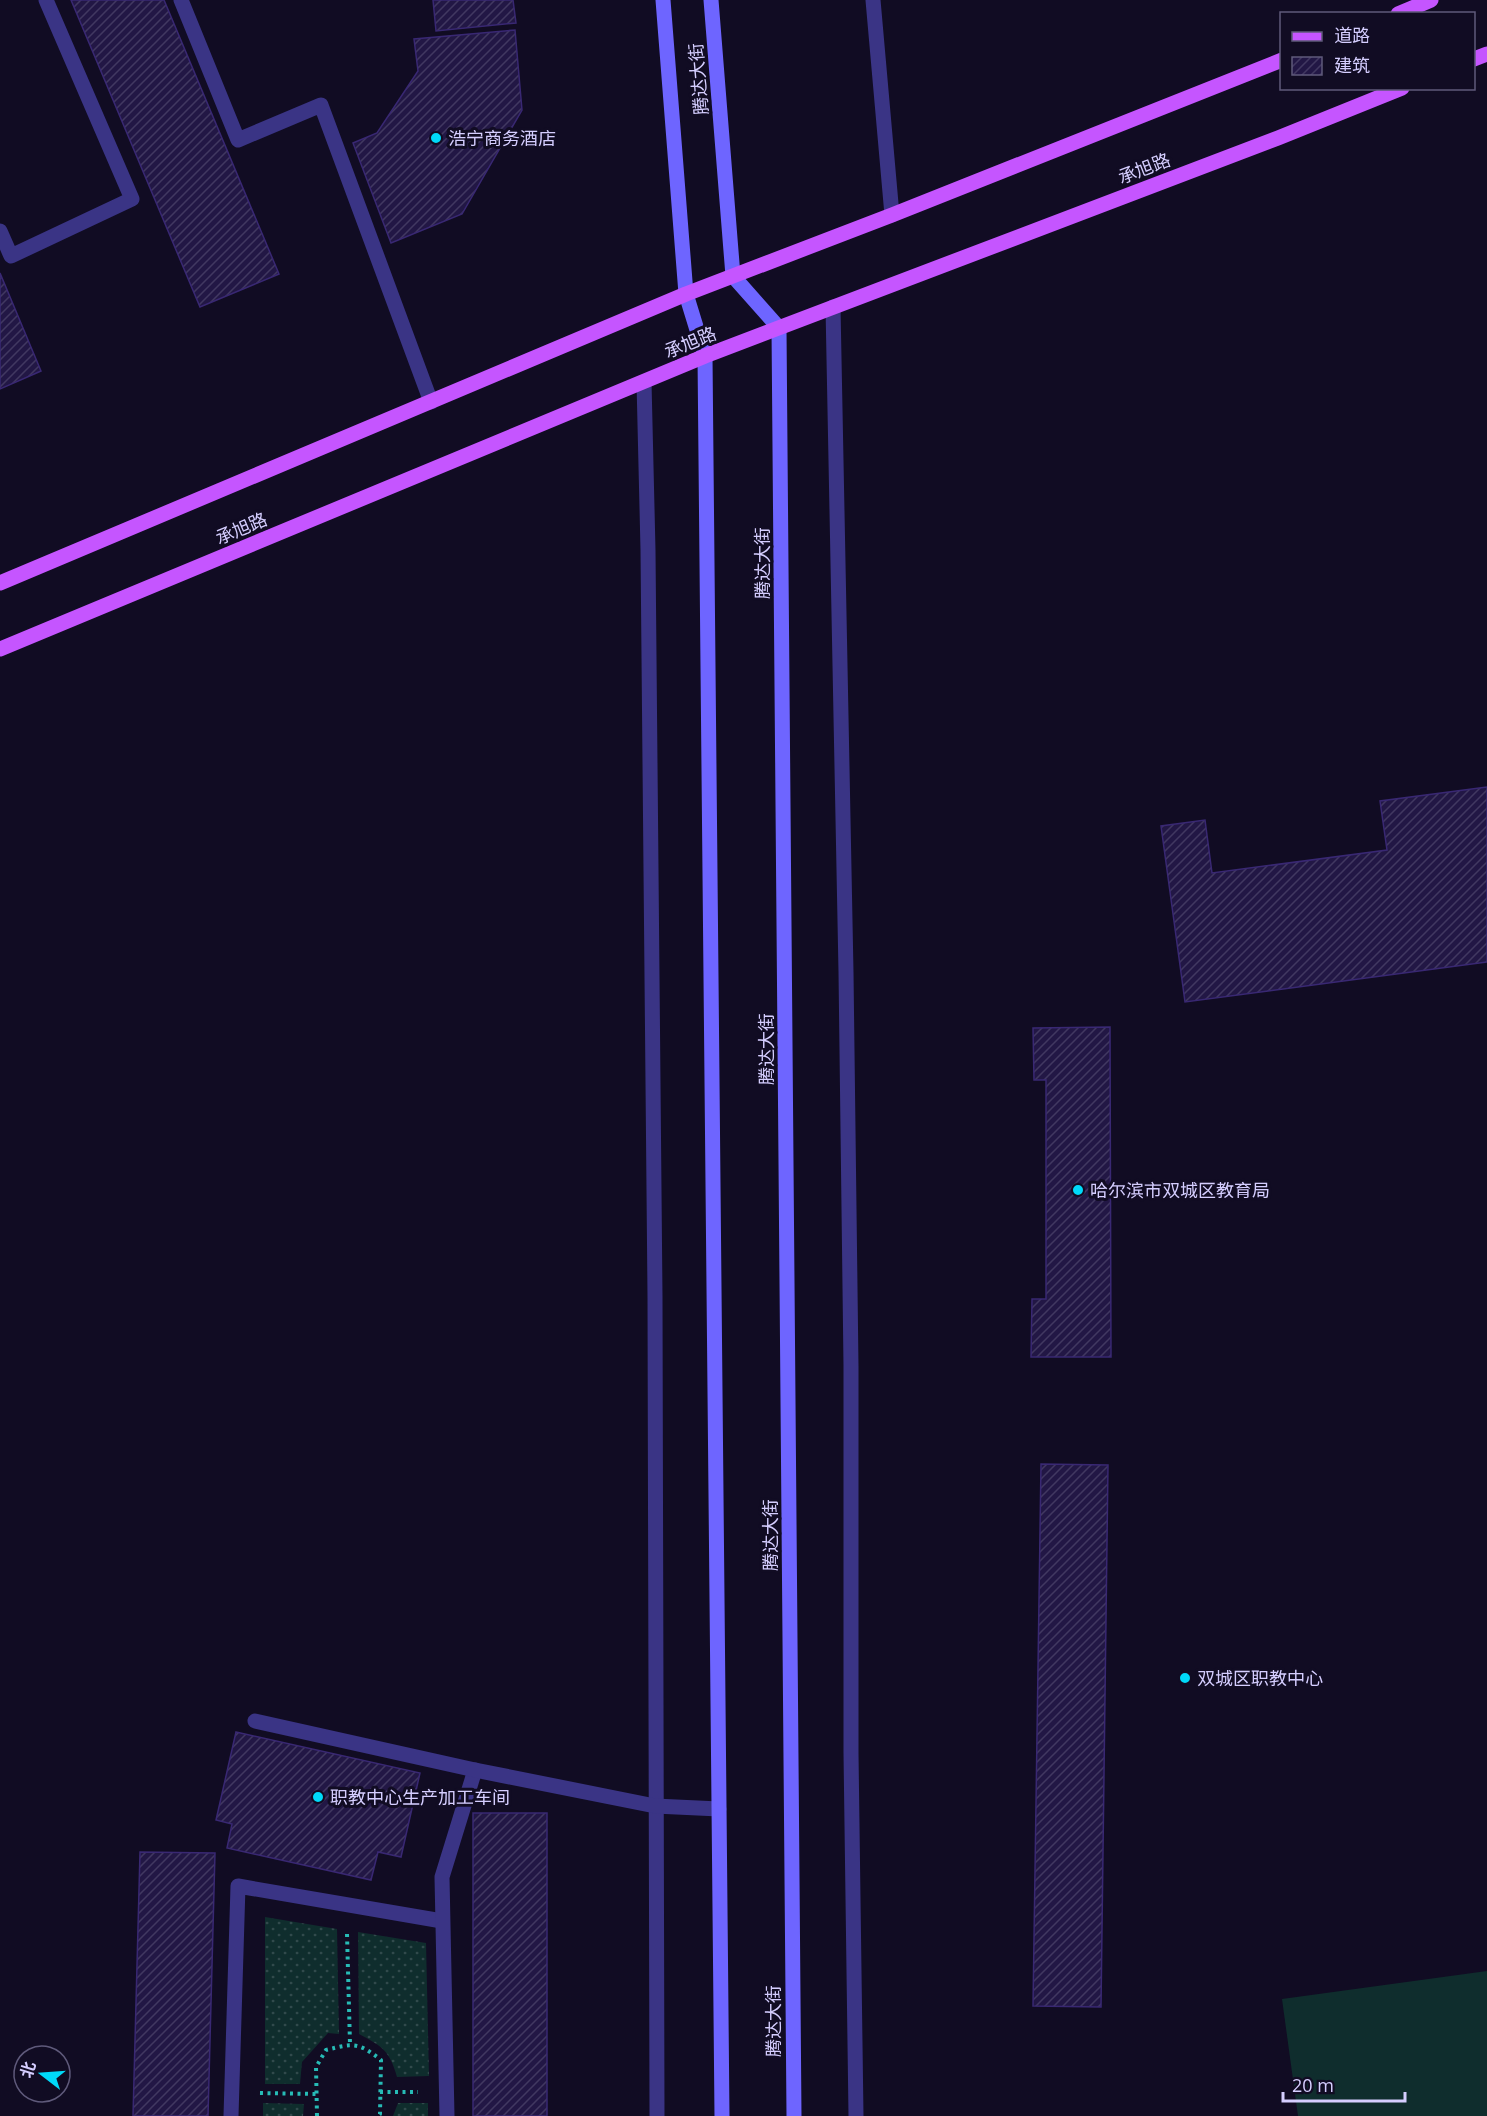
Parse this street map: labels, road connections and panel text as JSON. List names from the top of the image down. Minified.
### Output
{"streets":{"main road":["腾达大街","承旭路"]},"crossings":[["腾达大街","承旭路"]],"places":["浩宁商务酒店","哈尔滨市双城区教育局","双城区职教中心","职教中心生产加工车间"],"legend":["道路","建筑"],"scale_bar":"20 m","north":"left"}
